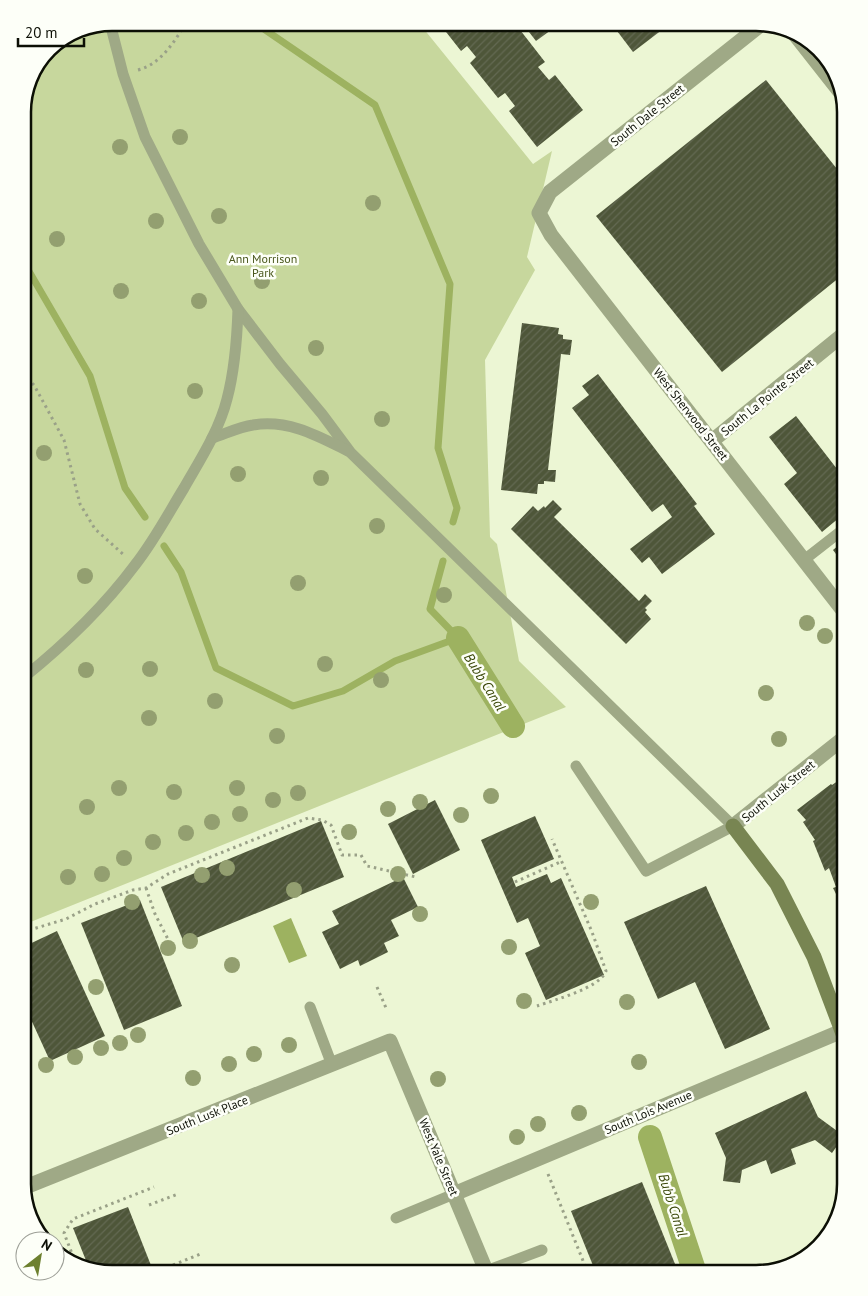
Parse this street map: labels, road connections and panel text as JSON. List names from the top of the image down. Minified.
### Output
{"streets":{"street":["South Dale Street","South La Pointe Street","West Sherwood Street","South Lusk Street","South Lois Avenue","South Lusk Place","West Yale Street"]},"crossings":[["South Dale Street","West Sherwood Street"],["South La Pointe Street","West Sherwood Street"],["South Lois Avenue","West Yale Street"],["South Lusk Place","West Yale Street"]],"water":["Bubb Canal"],"parks":["Ann Morrison Park"],"scale_bar":"20 m","north":"top right"}
